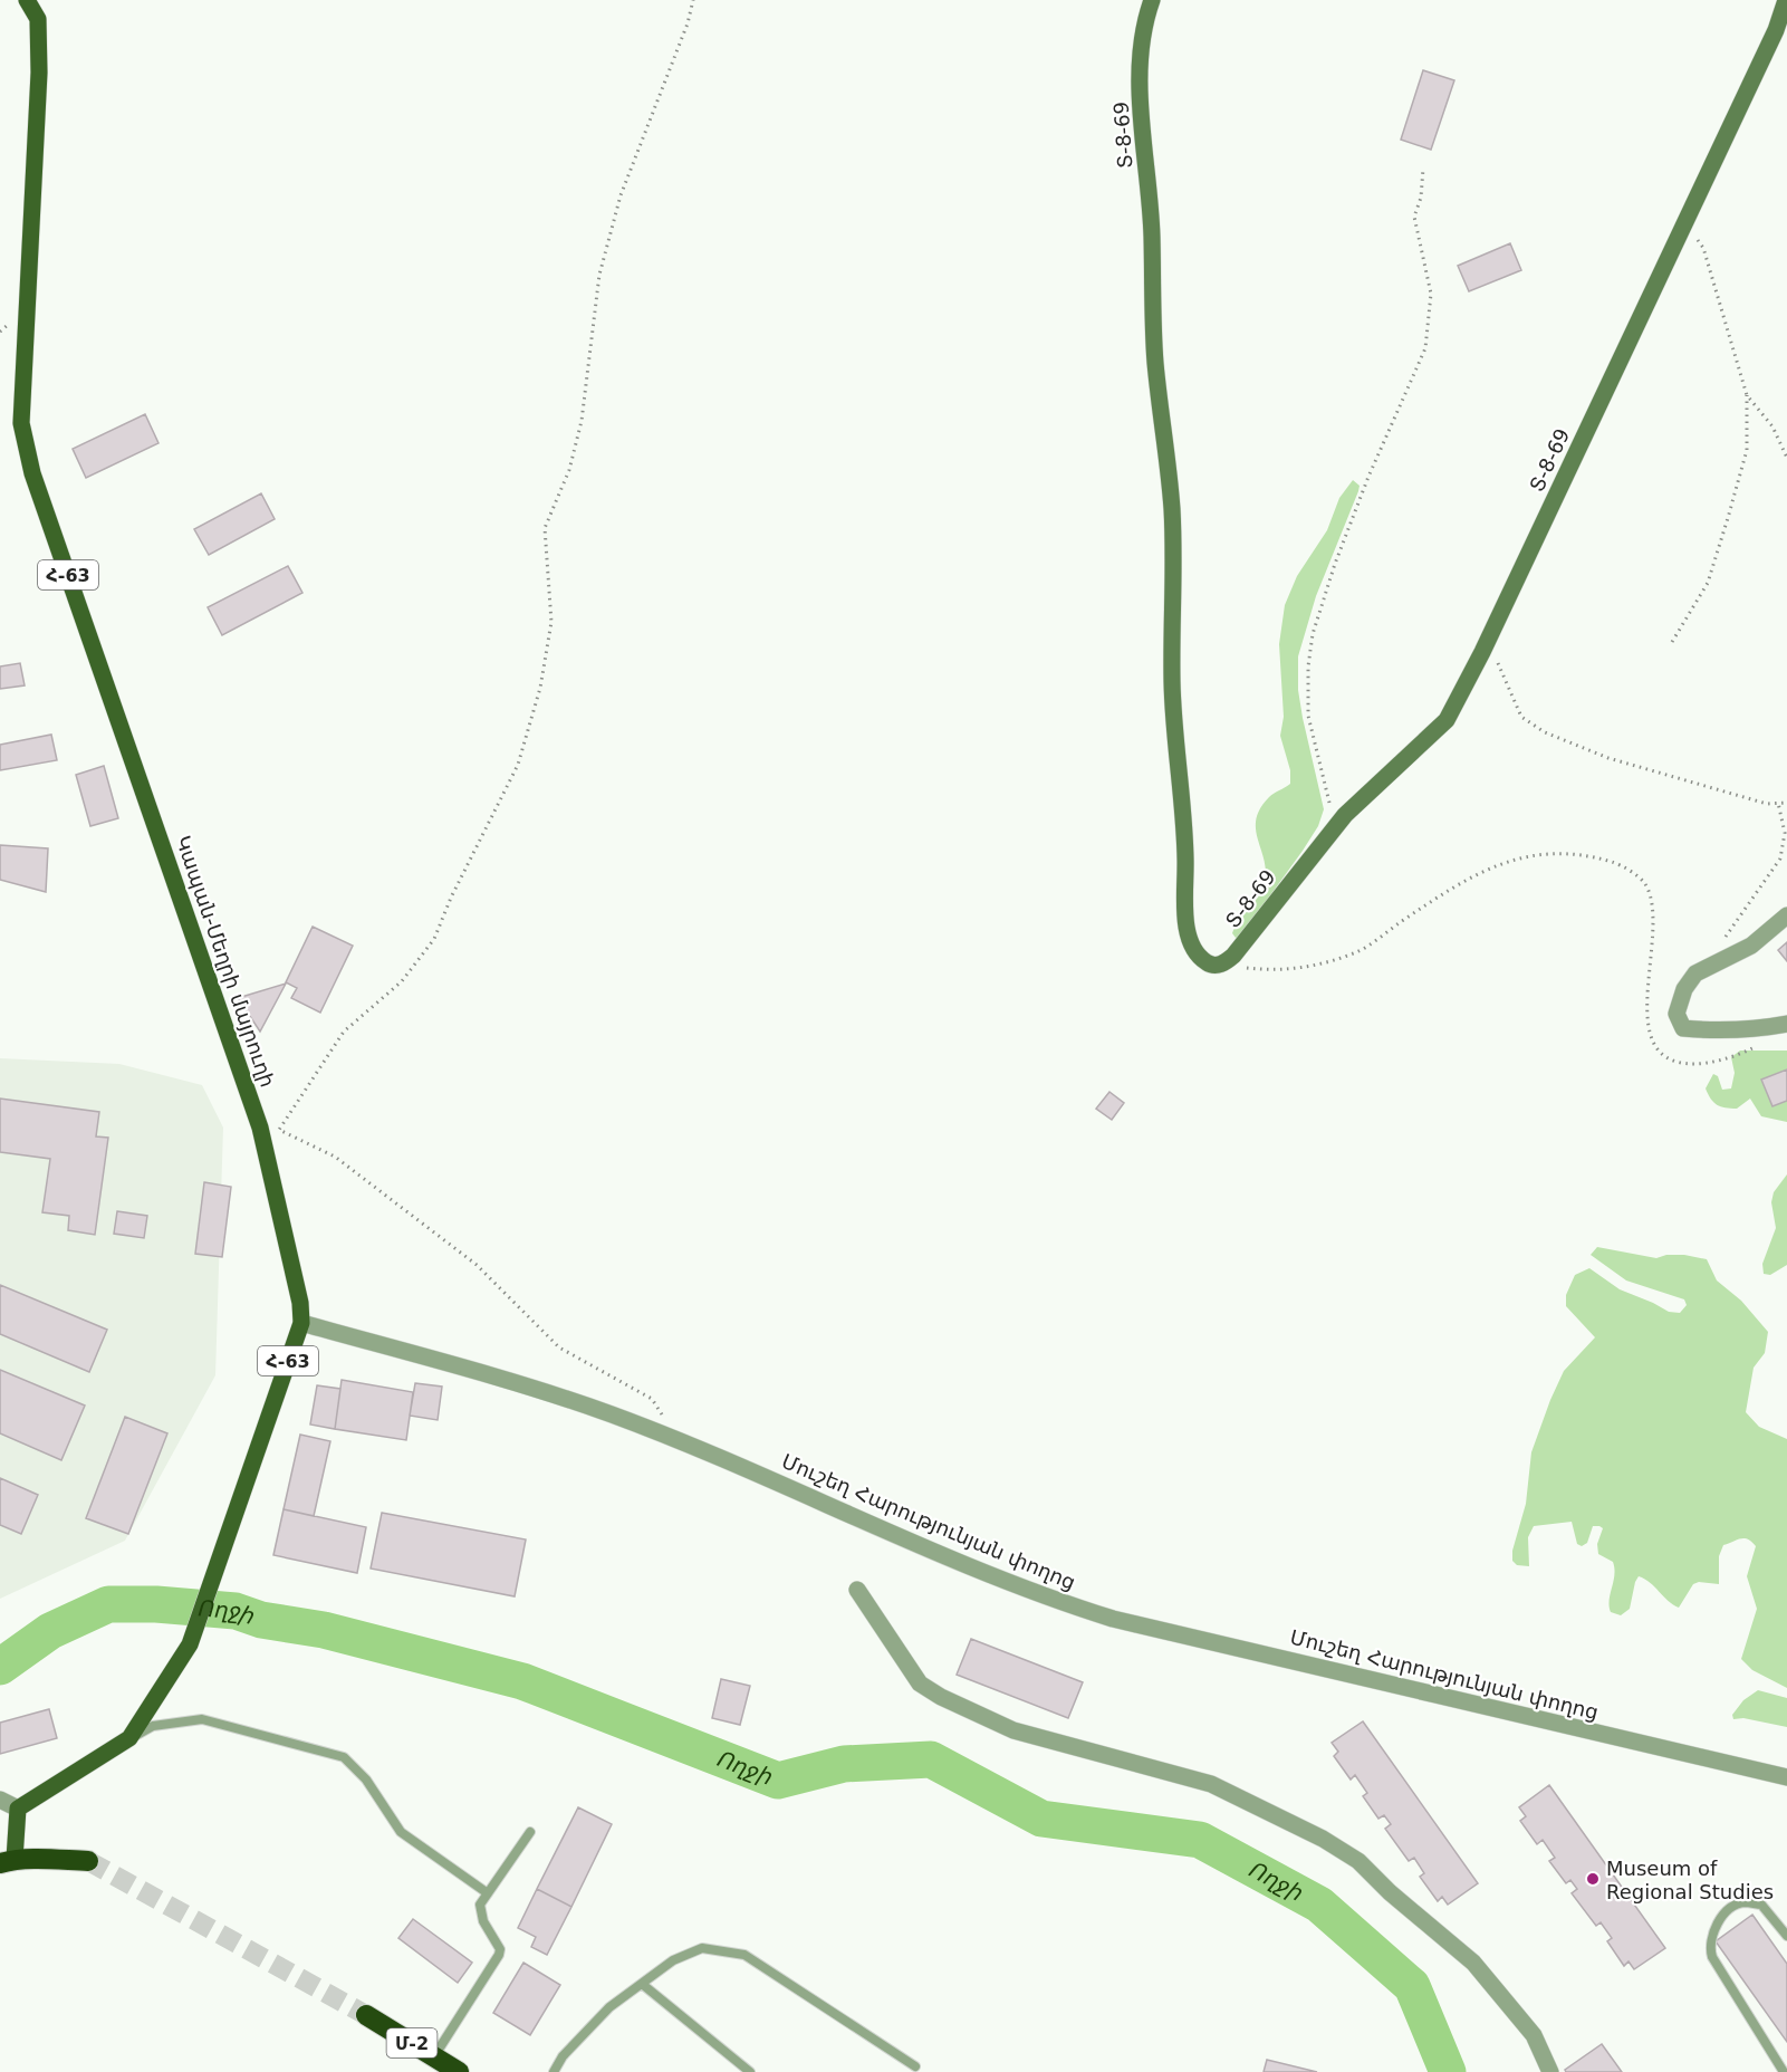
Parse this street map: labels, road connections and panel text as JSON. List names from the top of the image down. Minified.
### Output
{"streets":{"highway":["Մ-2"],"main road":["Հ-63","Կապան-Մեղրի մայրուղի"],"street":["Տ-8-69","Մուշեղ Հարությունյան փողոց"]},"crossings":[["Կապան-Մեղրի մայրուղի","Մուշեղ Հարությունյան փողոց"]],"water":["Ողջի"],"places":["Museum of Regional Studies"]}
